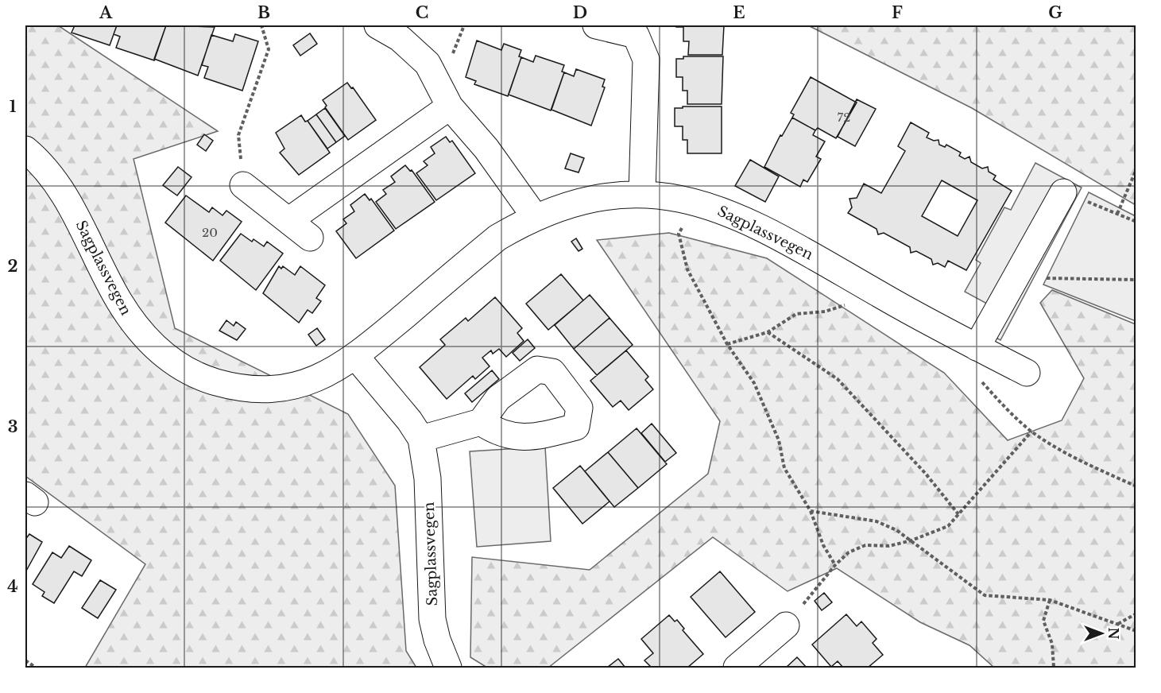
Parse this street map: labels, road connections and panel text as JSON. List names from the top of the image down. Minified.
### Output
{"streets":{"street":["Sagplassvegen"]},"house_numbers":["72","20"],"north":"right","grid":{"columns":["A","B","C","D","E","F","G"],"rows":["1","2","3","4"]}}
